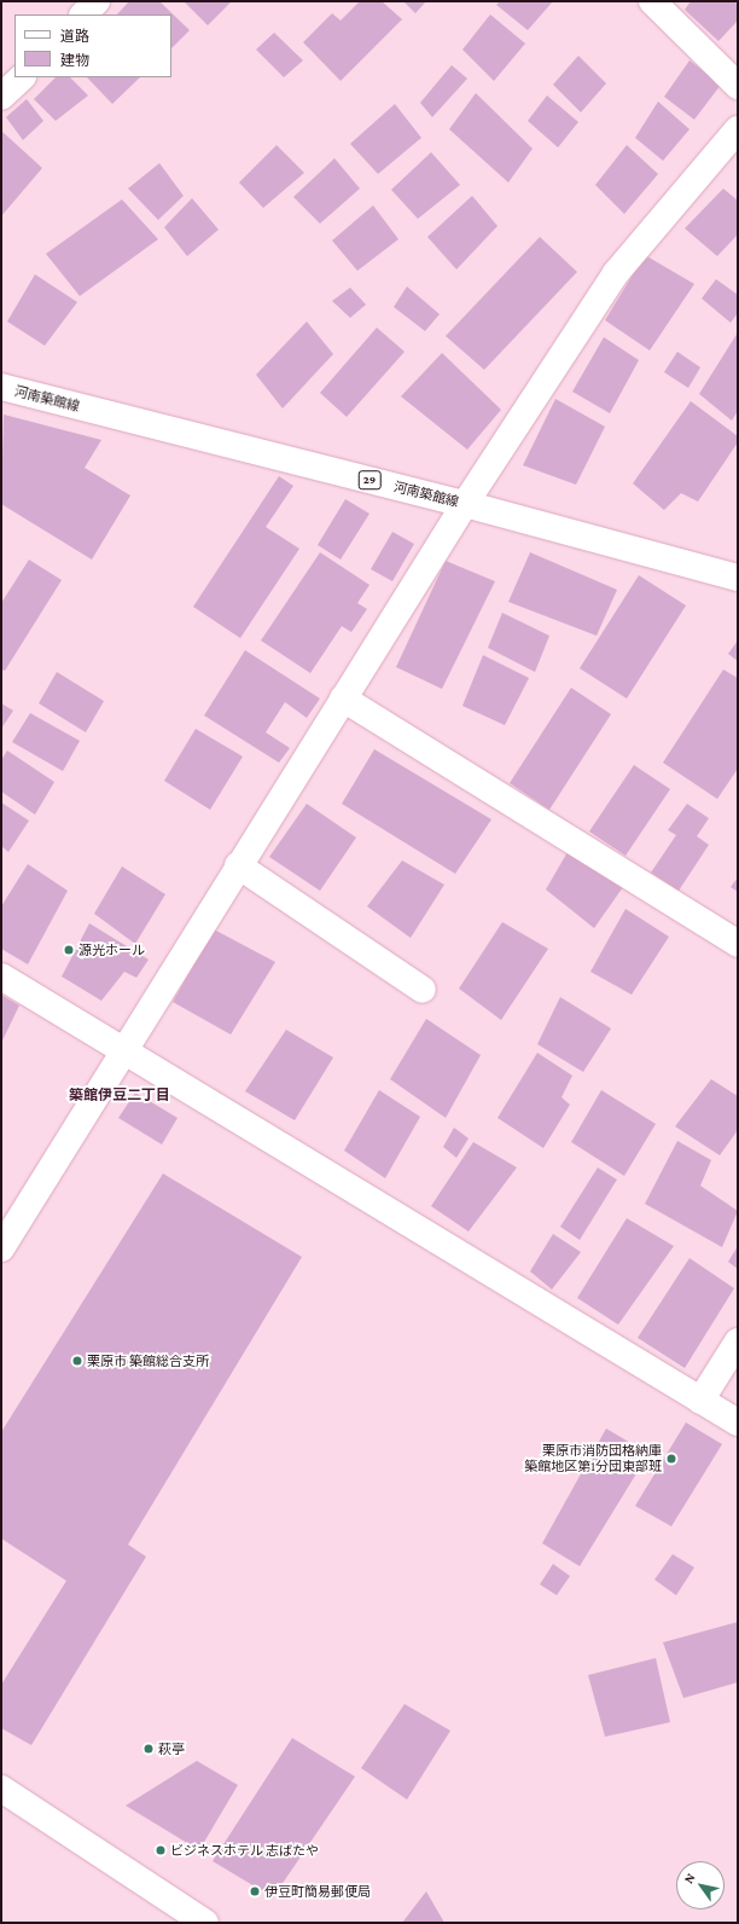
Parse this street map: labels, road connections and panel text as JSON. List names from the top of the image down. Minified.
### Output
{"streets":{"street":["河南築館線","29"]},"districts":["築館伊豆二丁目"],"places":["源光ホール","栗原市 築館総合支所","栗原市消防団格納庫 築館地区第1分団東部班","萩亭","ビジネスホテル 志ばたや","伊豆町簡易郵便局"],"legend":["道路","建物"],"north":"top left"}
